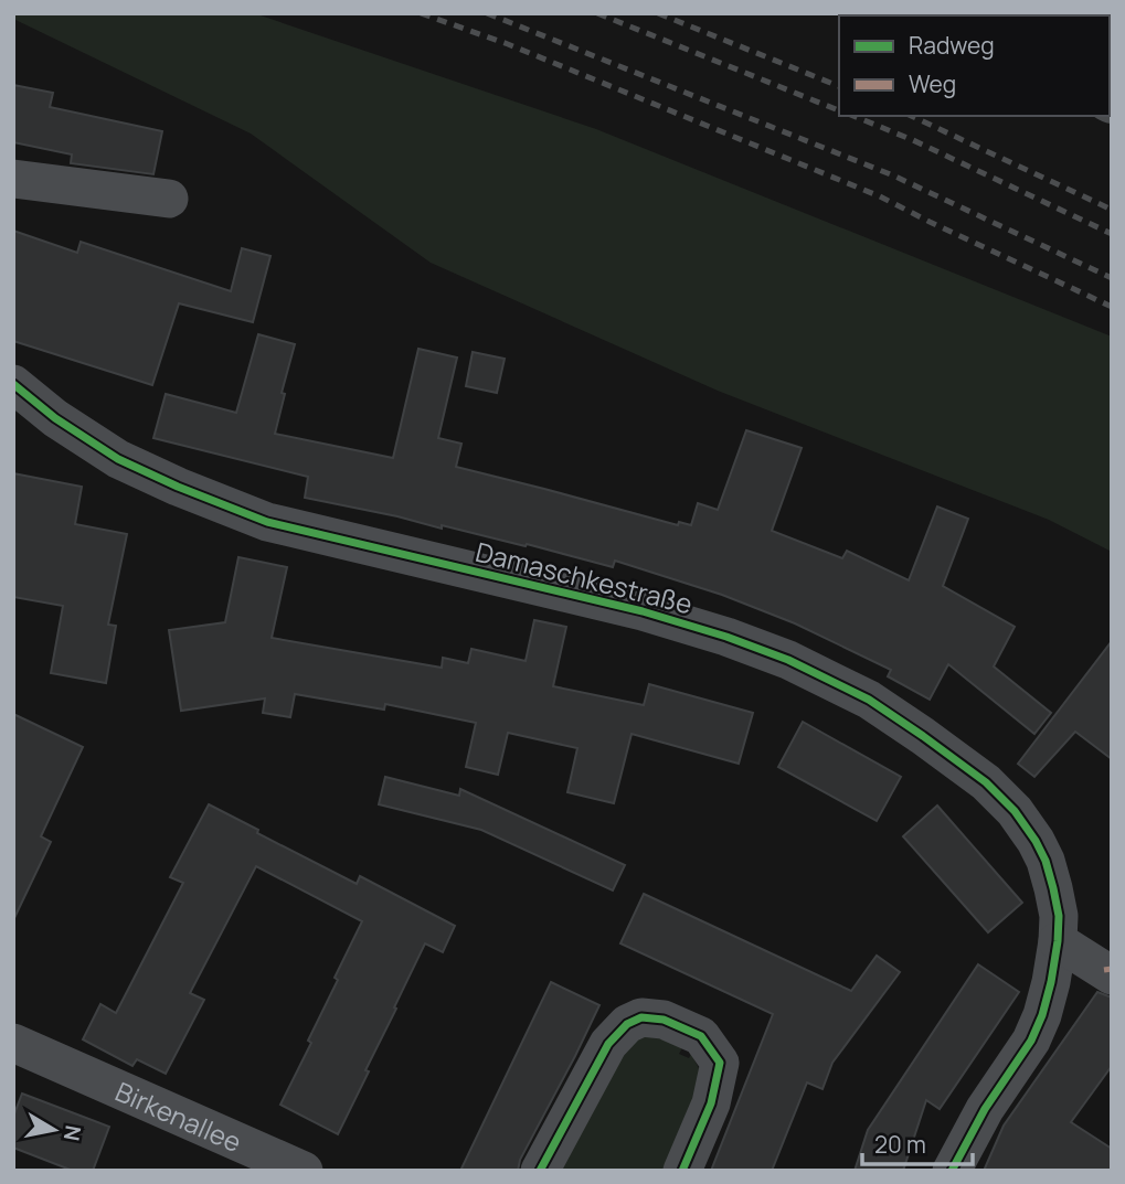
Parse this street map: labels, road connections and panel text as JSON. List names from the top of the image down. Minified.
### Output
{"streets":{"street":["Damaschkestraße","Birkenallee"]},"legend":["Radweg","Weg"],"scale_bar":"20 m","north":"right"}
